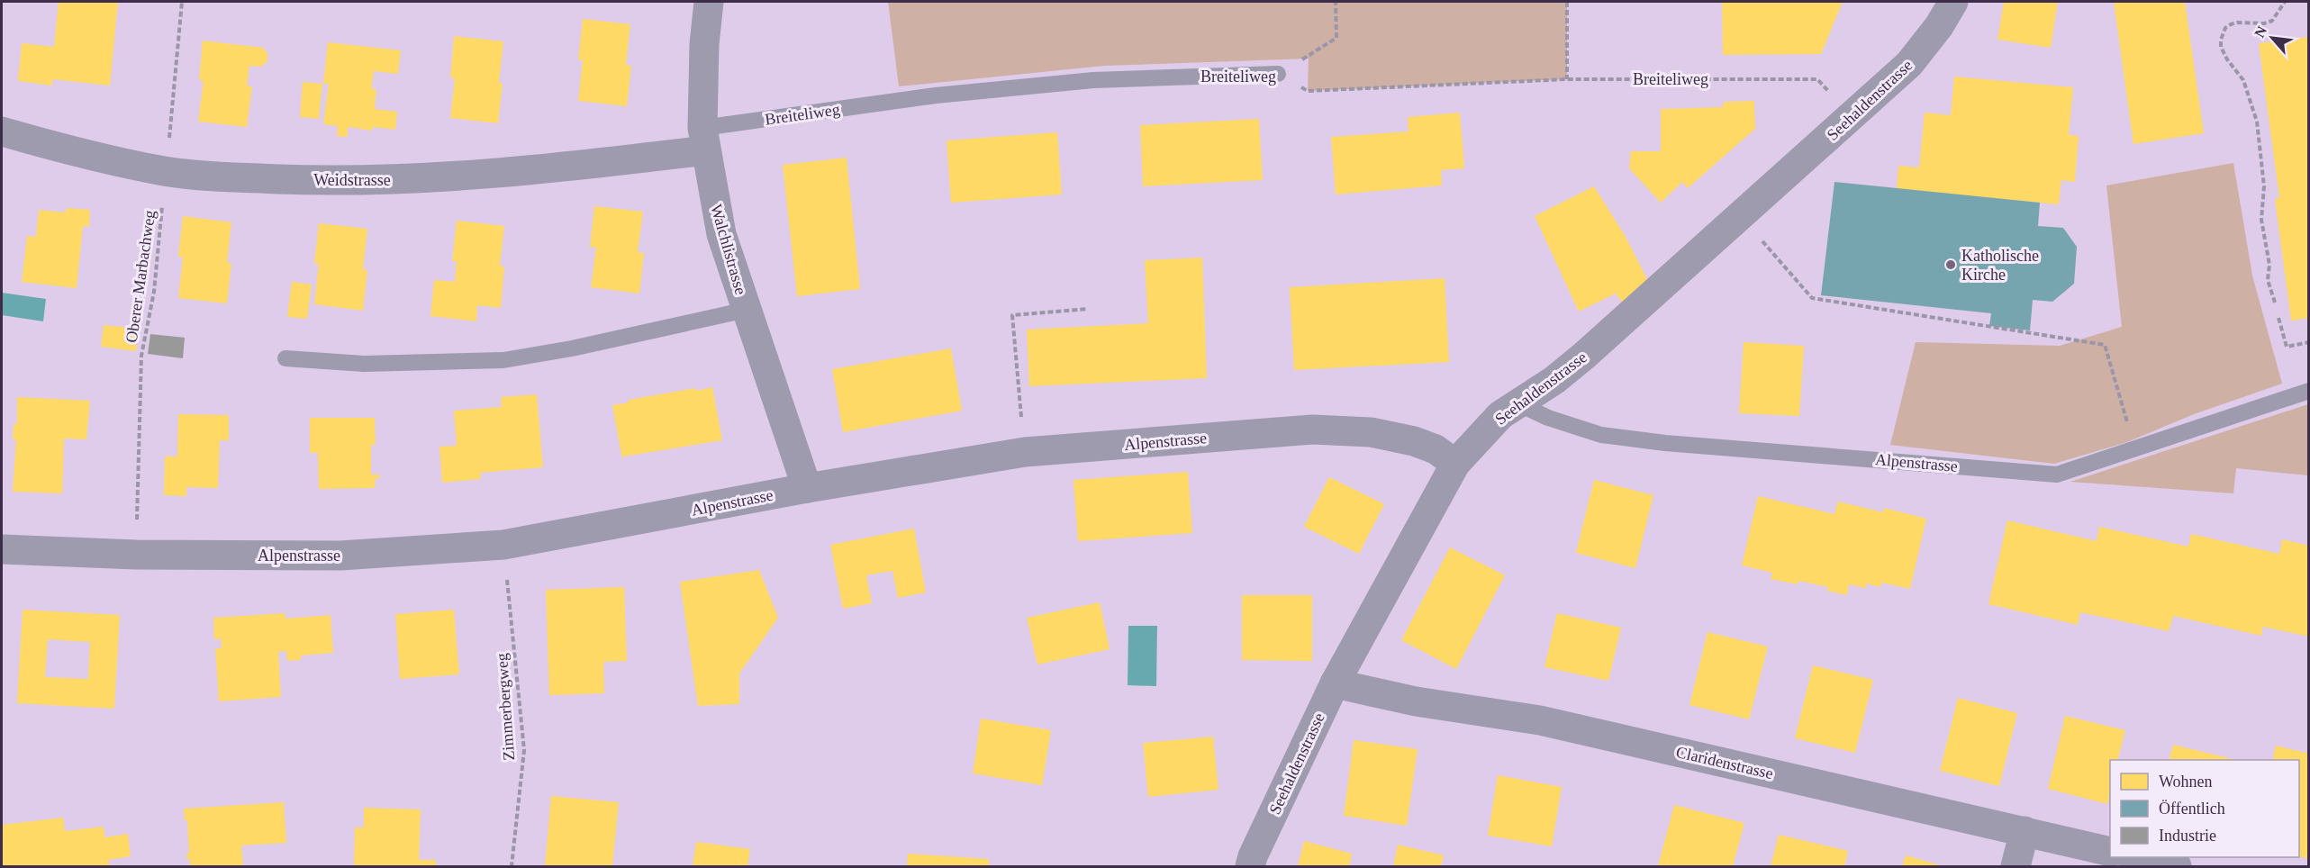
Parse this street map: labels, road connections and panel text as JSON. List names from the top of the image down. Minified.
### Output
{"streets":{"street":["Seehaldenstrasse","Weidstrasse","Walchlistrasse","Alpenstrasse","Claridenstrasse"],"lane":["Breiteliweg"],"path":["Oberer Marbachweg","Zimmerbergweg"]},"crossings":[["Breiteliweg","Seehaldenstrasse"],["Breiteliweg","Weidstrasse"],["Breiteliweg","Walchlistrasse"],["Seehaldenstrasse","Alpenstrasse"],["Seehaldenstrasse","Claridenstrasse"],["Weidstrasse","Walchlistrasse"],["Weidstrasse","Oberer Marbachweg"],["Walchlistrasse","Alpenstrasse"],["Oberer Marbachweg","Alpenstrasse"],["Alpenstrasse","Zimmerbergweg"]],"places":["Katholische Kirche"],"legend":["Wohnen","Öffentlich","Industrie"],"north":"top left"}
